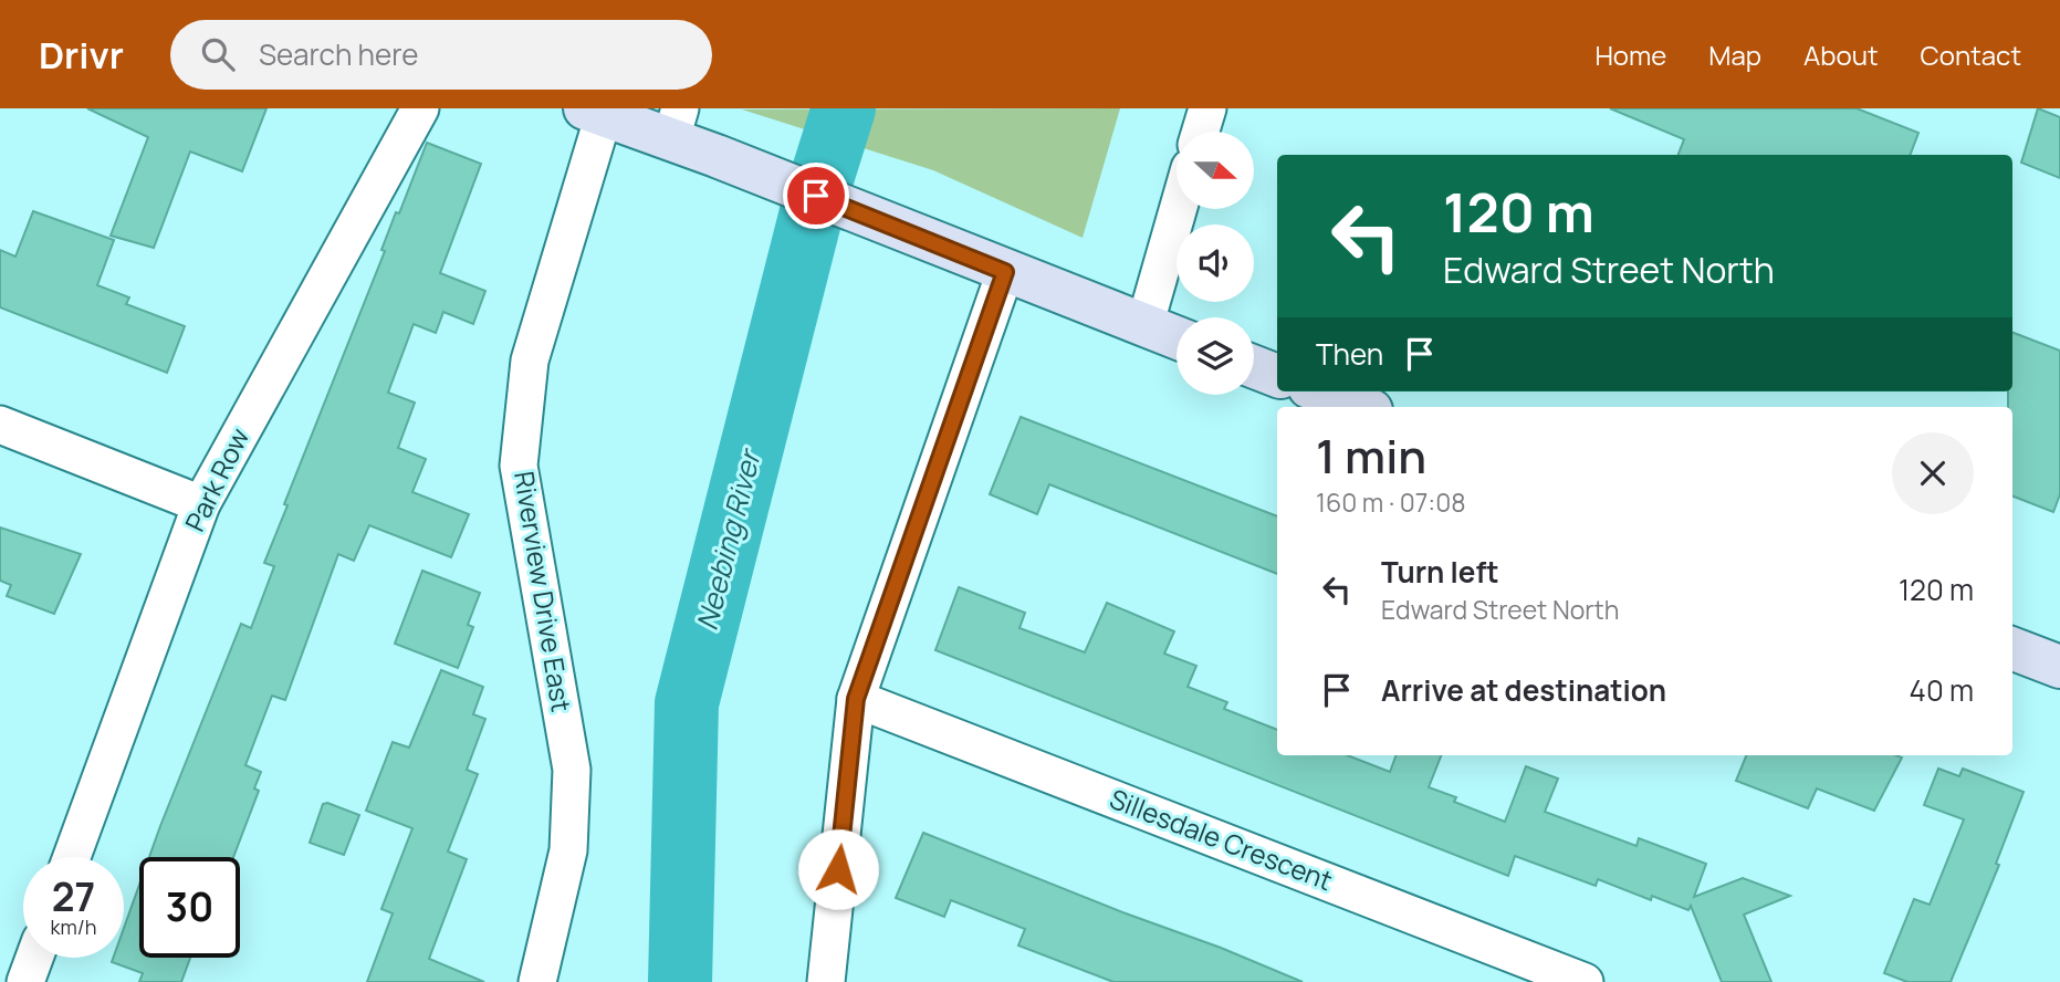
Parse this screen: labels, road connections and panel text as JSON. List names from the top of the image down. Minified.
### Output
{"streets":{"street":["Park Row","Riverview Drive East","Sillesdale Crescent"]},"water":["Neebing River"],"north":"right","page":{"header":"Drivr","search":"Search here","nav":["Home","Map","About","Contact"],"turn":["120 m","Edward Street North"],"then":"Then","heading":["1 min","160 m · 07:08"],"list":[{"name":"Turn left","note":"Edward Street North","value":"120 m"},{"name":"Arrive at destination","value":"40 m"}],"speed":"27 km/h","limit":"30"}}
